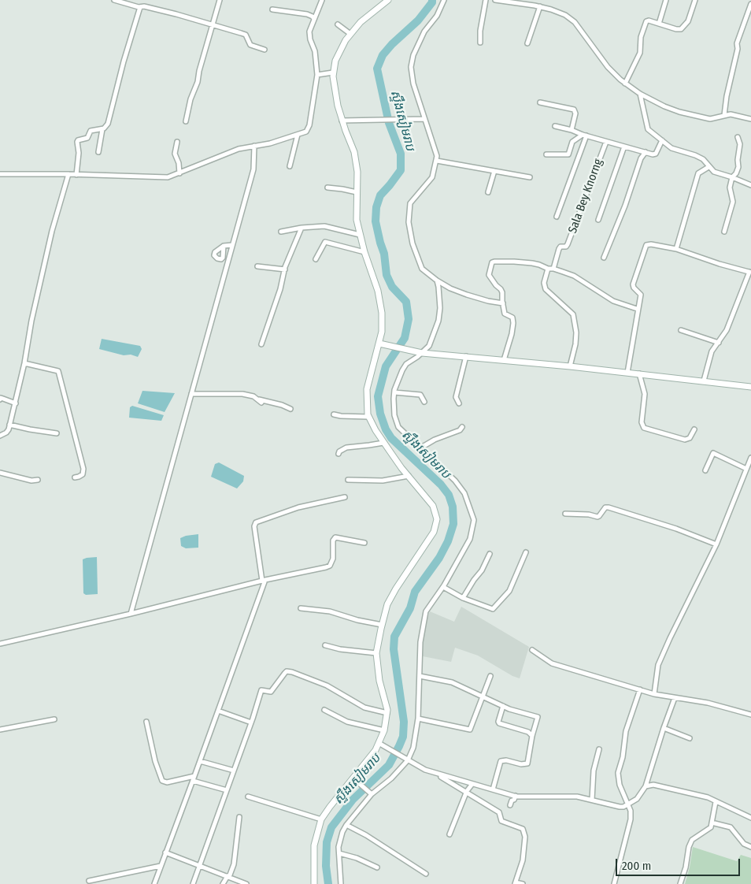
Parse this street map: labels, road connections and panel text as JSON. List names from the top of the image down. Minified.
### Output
{"streets":{"street":["Sala Bey Knorng"]},"water":["ស្ទឹងសៀមរាប"],"scale_bar":"200 m"}
